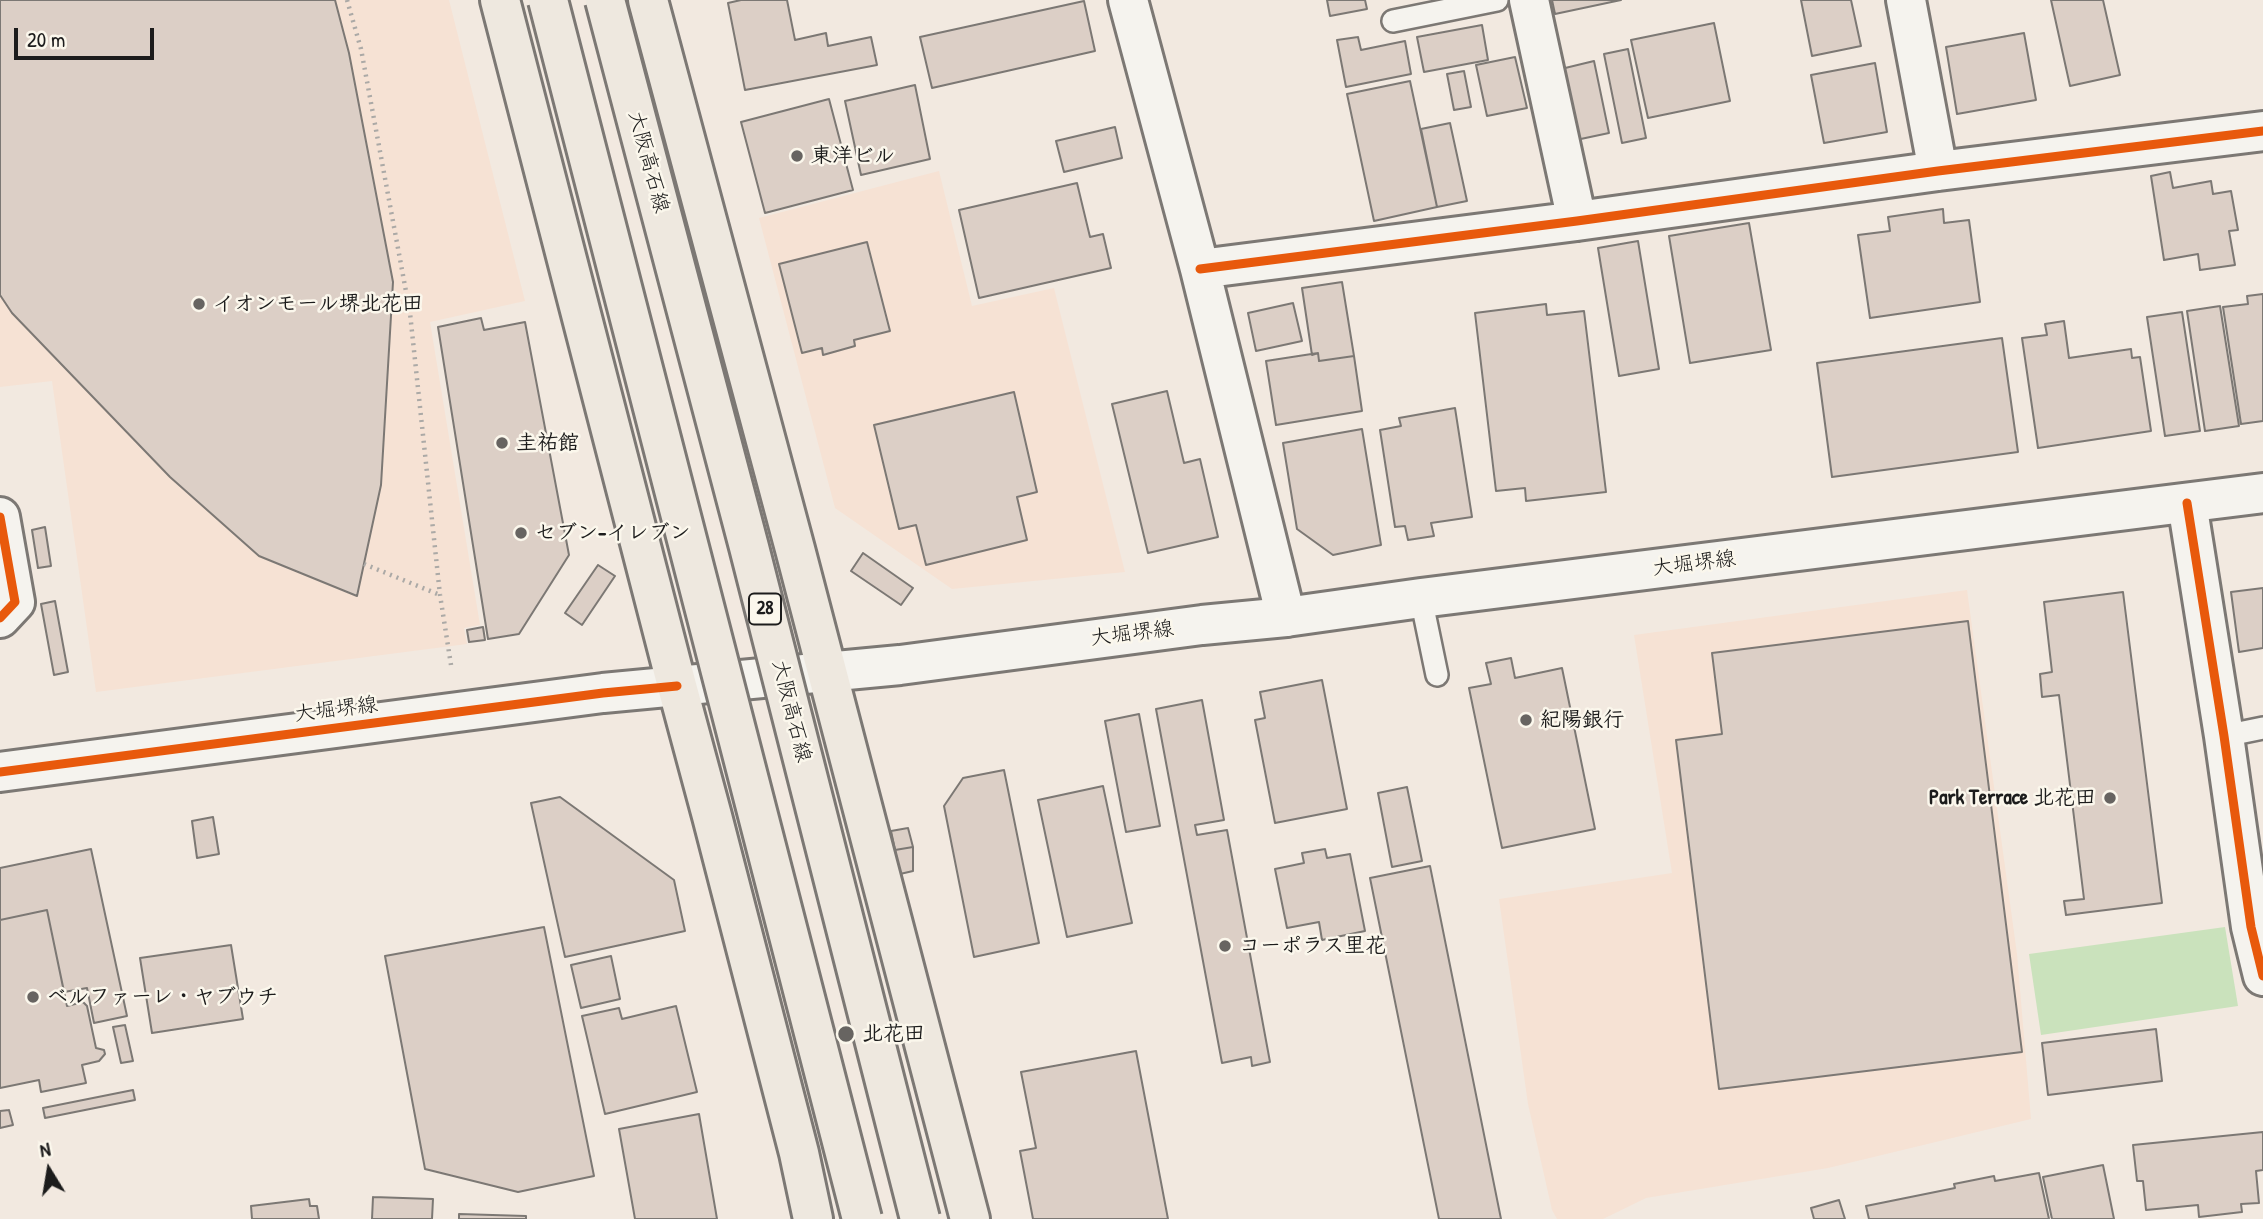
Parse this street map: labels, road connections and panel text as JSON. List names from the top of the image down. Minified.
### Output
{"streets":{"main road":["大阪高石線","28"],"street":["大堀堺線"]},"places":["東洋ビル","イオンモール堺北花田","圭祐館","セブン-イレブン","紀陽銀行","Park Terrace 北花田","コーポラス里花","ベルファーレ・ヤブウチ","北花田"],"scale_bar":"20 m","north":"top"}
